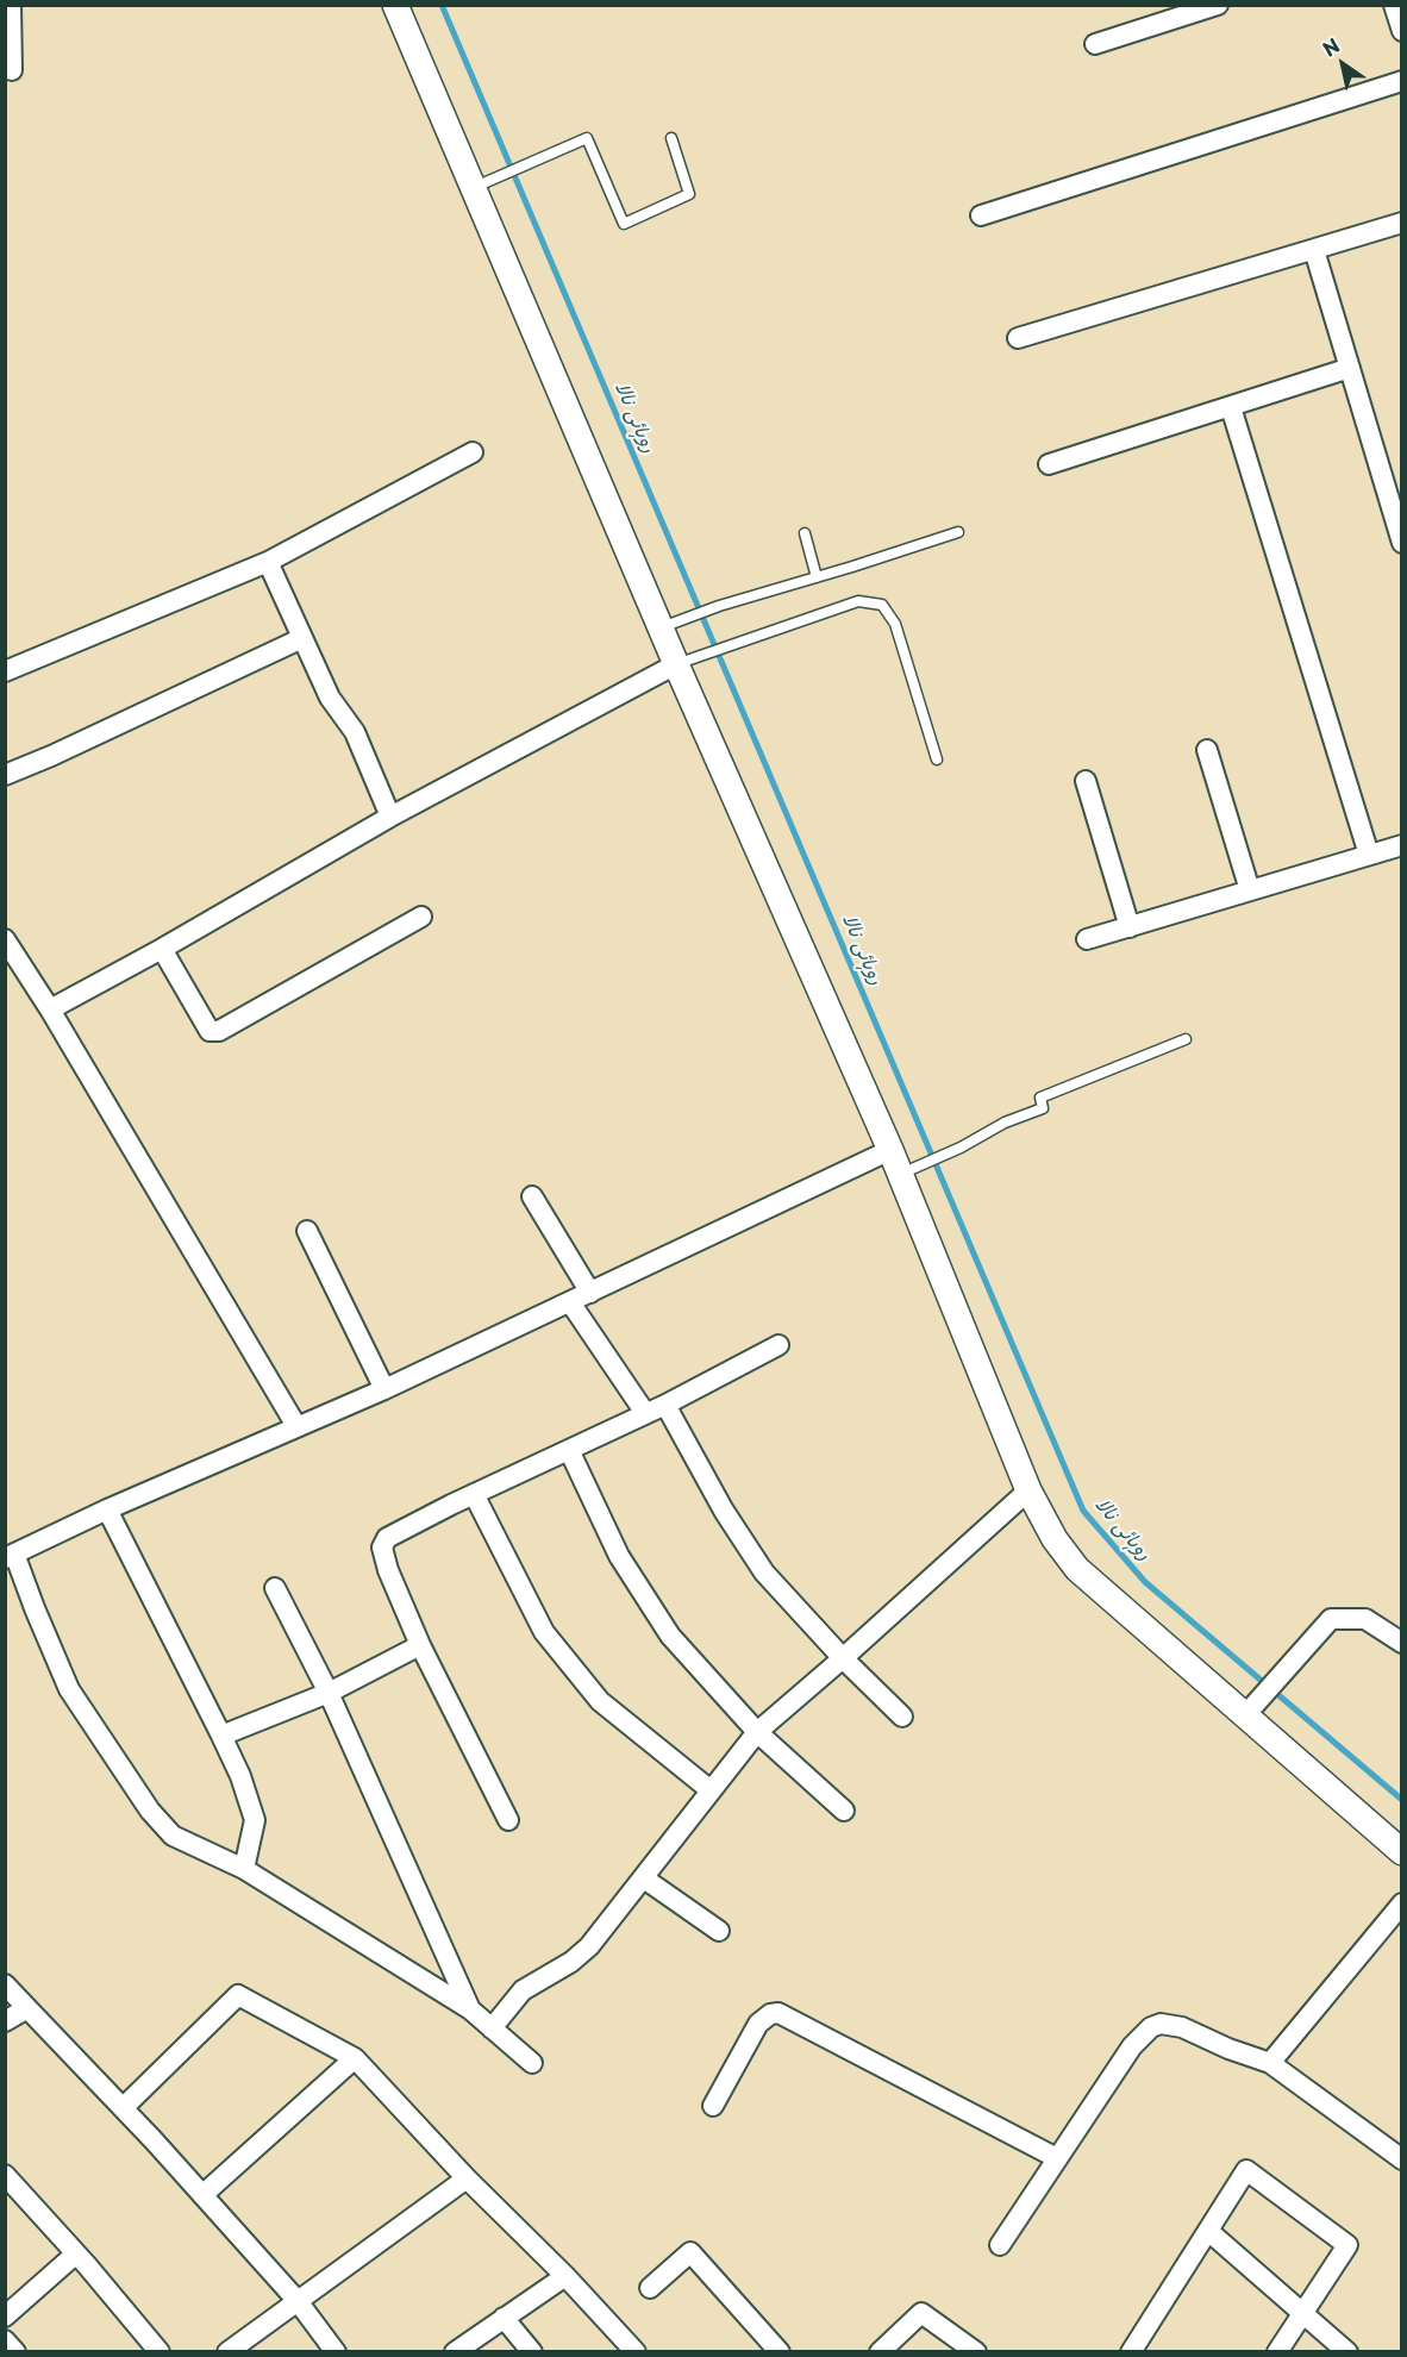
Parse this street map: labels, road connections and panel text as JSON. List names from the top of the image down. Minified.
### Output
{"water":["روہائی نالا"],"north":"top left"}
